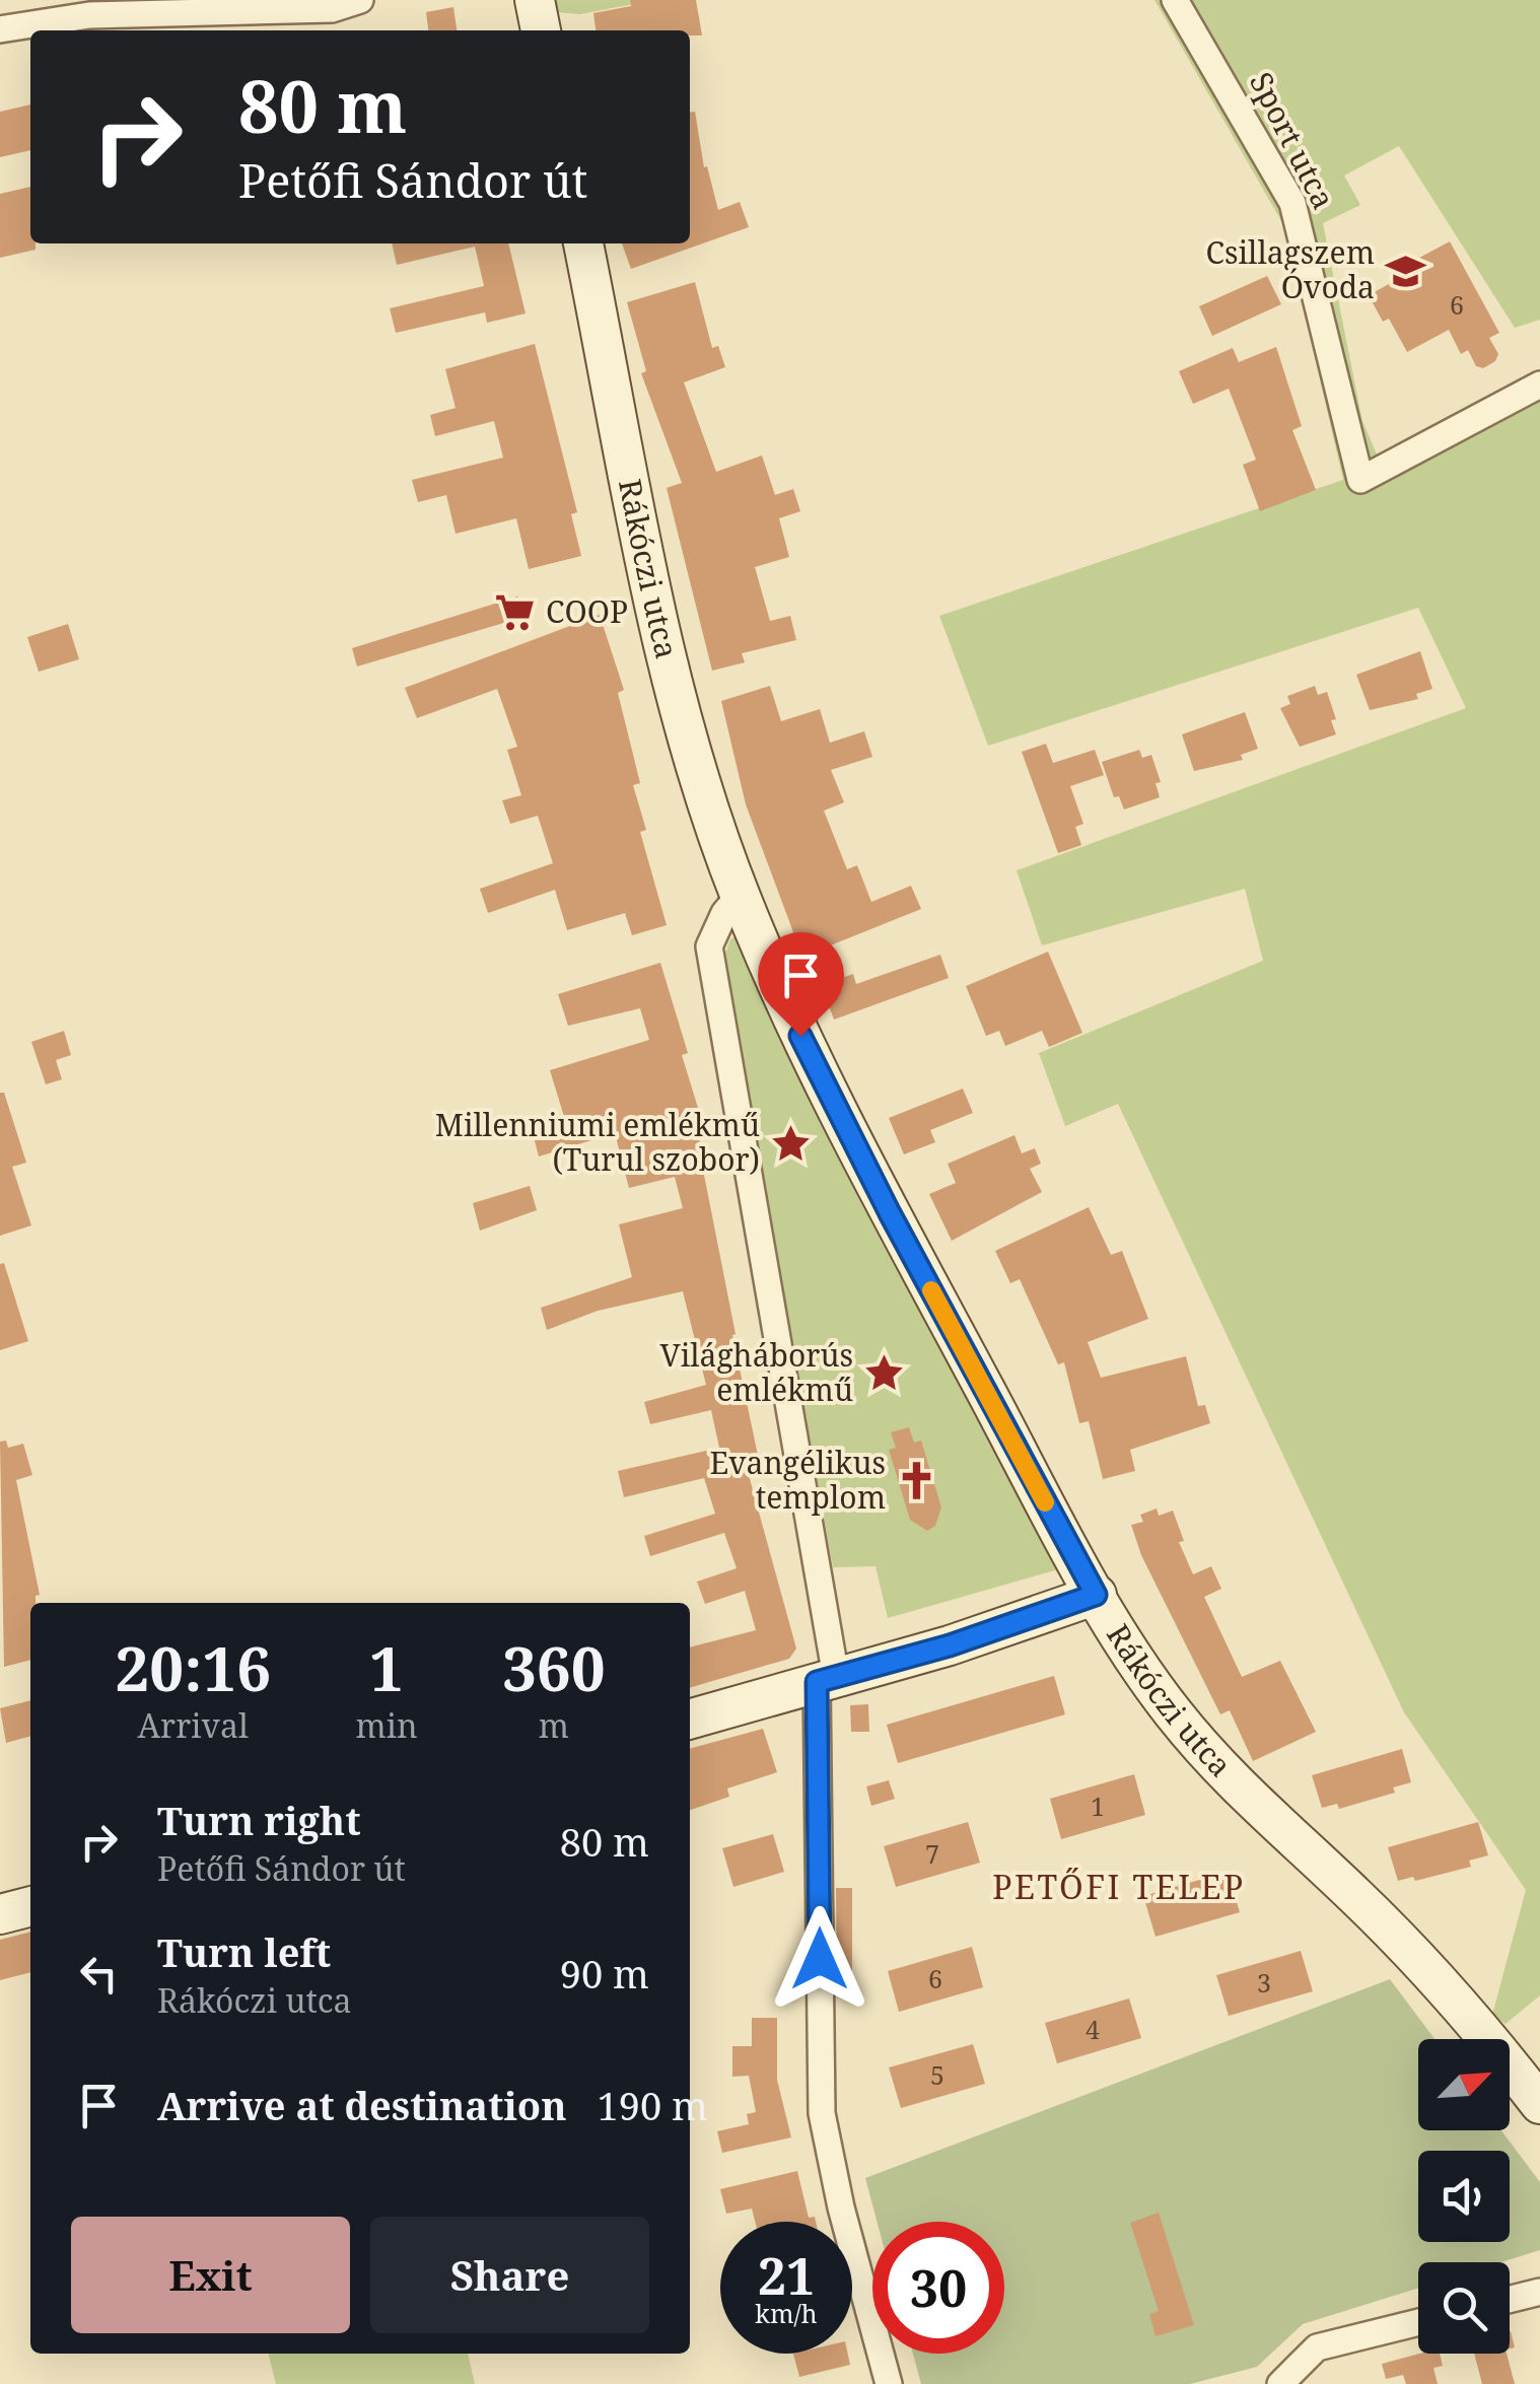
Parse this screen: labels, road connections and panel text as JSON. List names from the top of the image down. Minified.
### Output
{"streets":{"main road":["Rákóczi utca"],"street":["Sport utca"]},"districts":["PETŐFI TELEP"],"places":{"school or university":["Csillagszem Óvoda"],"supermarket":["COOP"],"place":["Millenniumi emlékmű (Turul szobor)","Világháborús emlékmű"],"church":["Evangélikus templom"]},"house_numbers":["6","1","7","6","3","4","5"],"north":"top right","page":{"turn":["80 m","Petőfi Sándor út"],"eta":["20:16","Arrival","1","min","360","m"],"list":[{"name":"Turn right","note":"Petőfi Sándor út","value":"80 m"},{"name":"Turn left","note":"Rákóczi utca","value":"90 m"},{"name":"Arrive at destination","value":"190 m"}],"buttons":["Exit","Share"],"speed":"21 km/h","limit":"30"}}
